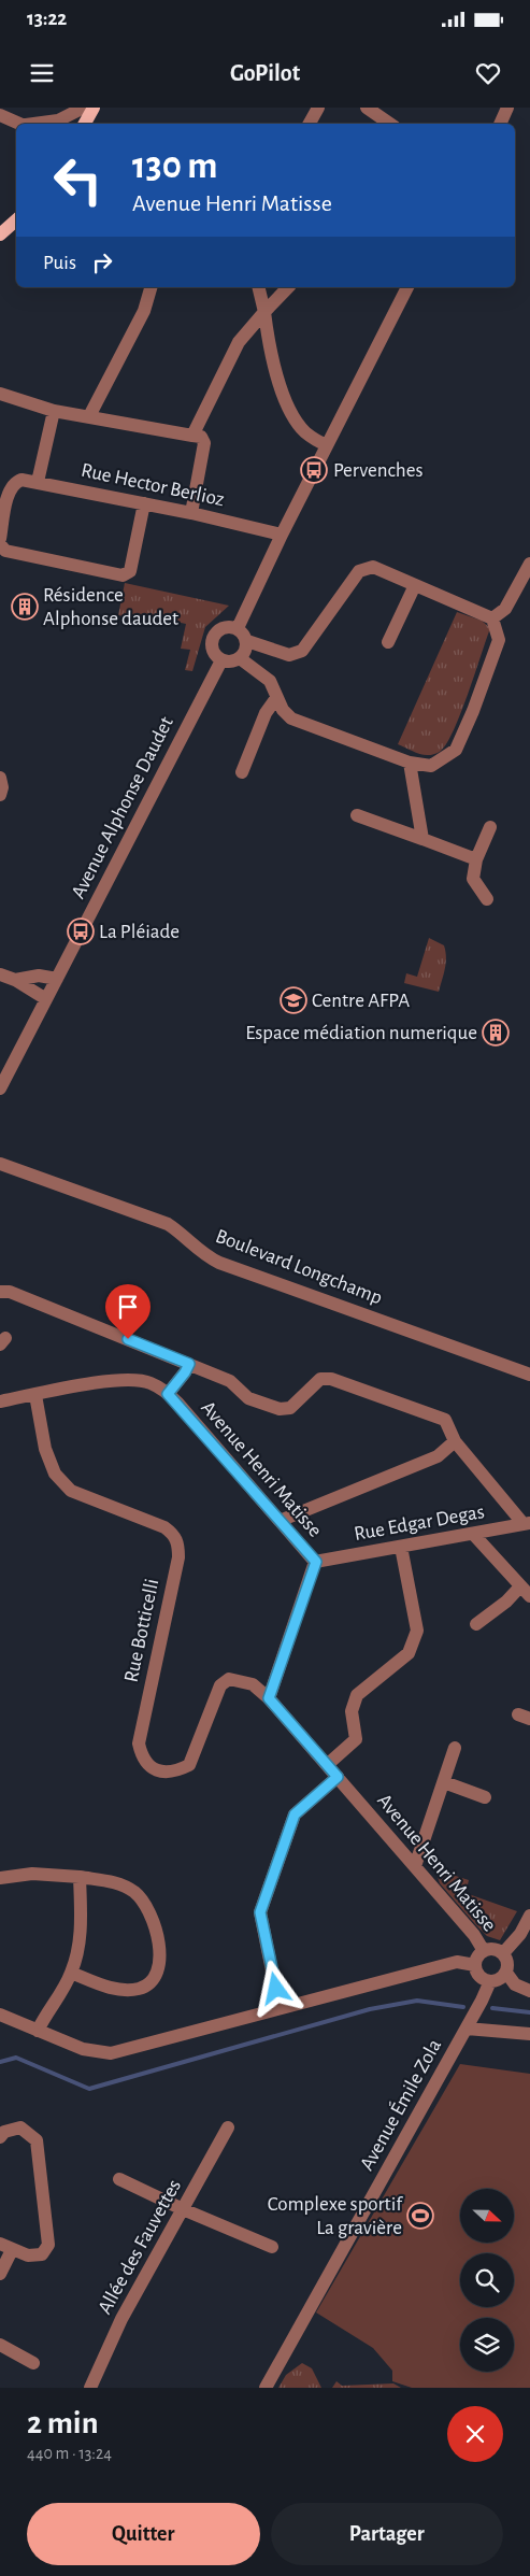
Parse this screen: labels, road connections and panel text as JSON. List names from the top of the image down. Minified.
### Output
{"streets":{"street":["Rue Hector Berlioz","Avenue Alphonse Daudet","Boulevard Longchamp","Avenue Henri Matisse","Rue Edgar Degas","Rue Botticelli","Avenue Émile Zola","Allée des Fauvettes"]},"crossings":[["Avenue Henri Matisse","Rue Edgar Degas"],["Avenue Henri Matisse","Rue Botticelli"],["Avenue Henri Matisse","Avenue Émile Zola"]],"places":{"bus stop":["Pervenches","La Pléiade"],"building":["Résidence Alphonse daudet","Espace médiation numerique"],"school or university":["Centre AFPA"],"sports":["Complexe sportif La gravière"]},"north":"right","page":{"status":"13:22","header":"GoPilot","turn":["130 m","Avenue Henri Matisse"],"then":"Puis","heading":["2 min","440 m · 13:24"],"buttons":["Quitter","Partager"]}}
